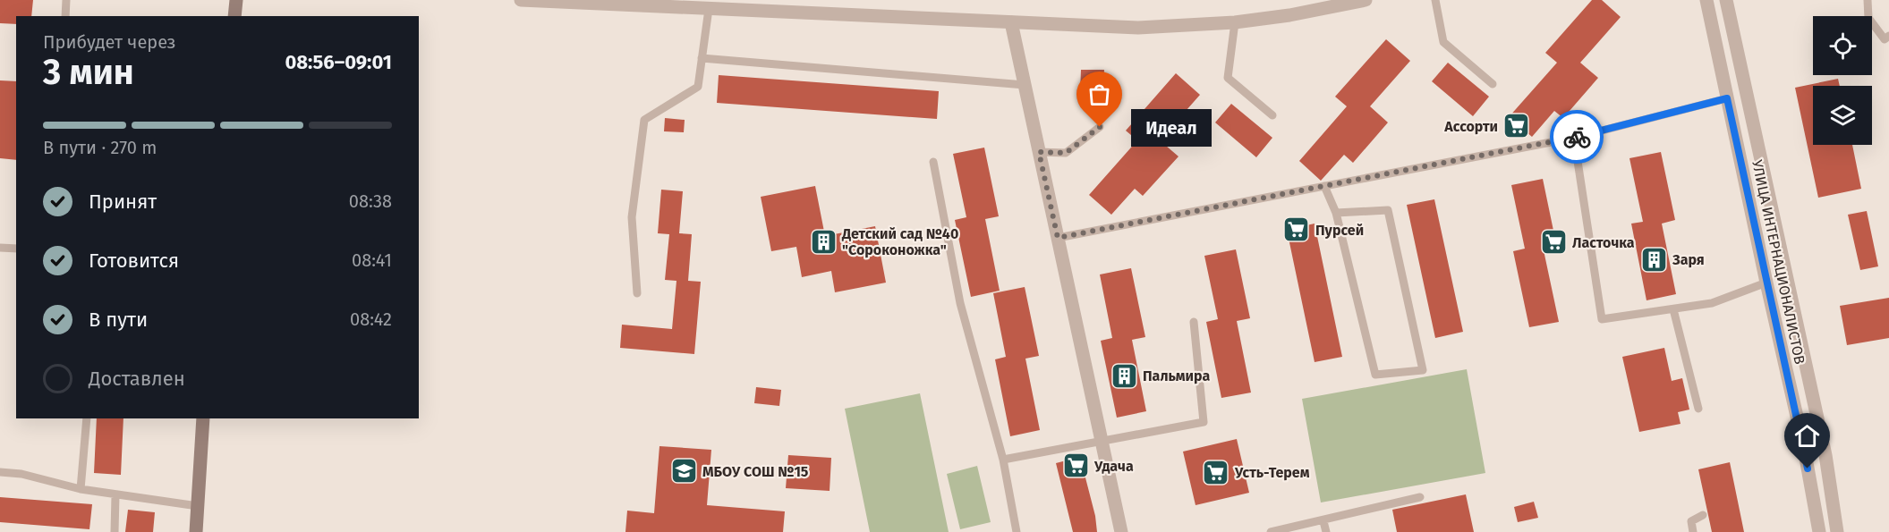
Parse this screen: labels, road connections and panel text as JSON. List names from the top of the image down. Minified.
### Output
{"streets":{"street":["УЛИЦА ИНТЕРНАЦИОНАЛИСТОВ"]},"places":{"supermarket":["Ассорти","Пурсей","Ласточка","Удача","Усть-Терем"],"other":["Идеал"],"building":["Детский сад №40 \"Сороконожка\"","Заря","Пальмира"],"school or university":["МБОУ СОШ №15"]},"page":{"heading":["3 мин","Прибудет через","08:56–09:01"],"bar":"В пути · 270 m","bubble":"Идеал","list":[["Принят","08:38"],["Готовится","08:41"],["В пути","08:42"],"Доставлен"]}}
